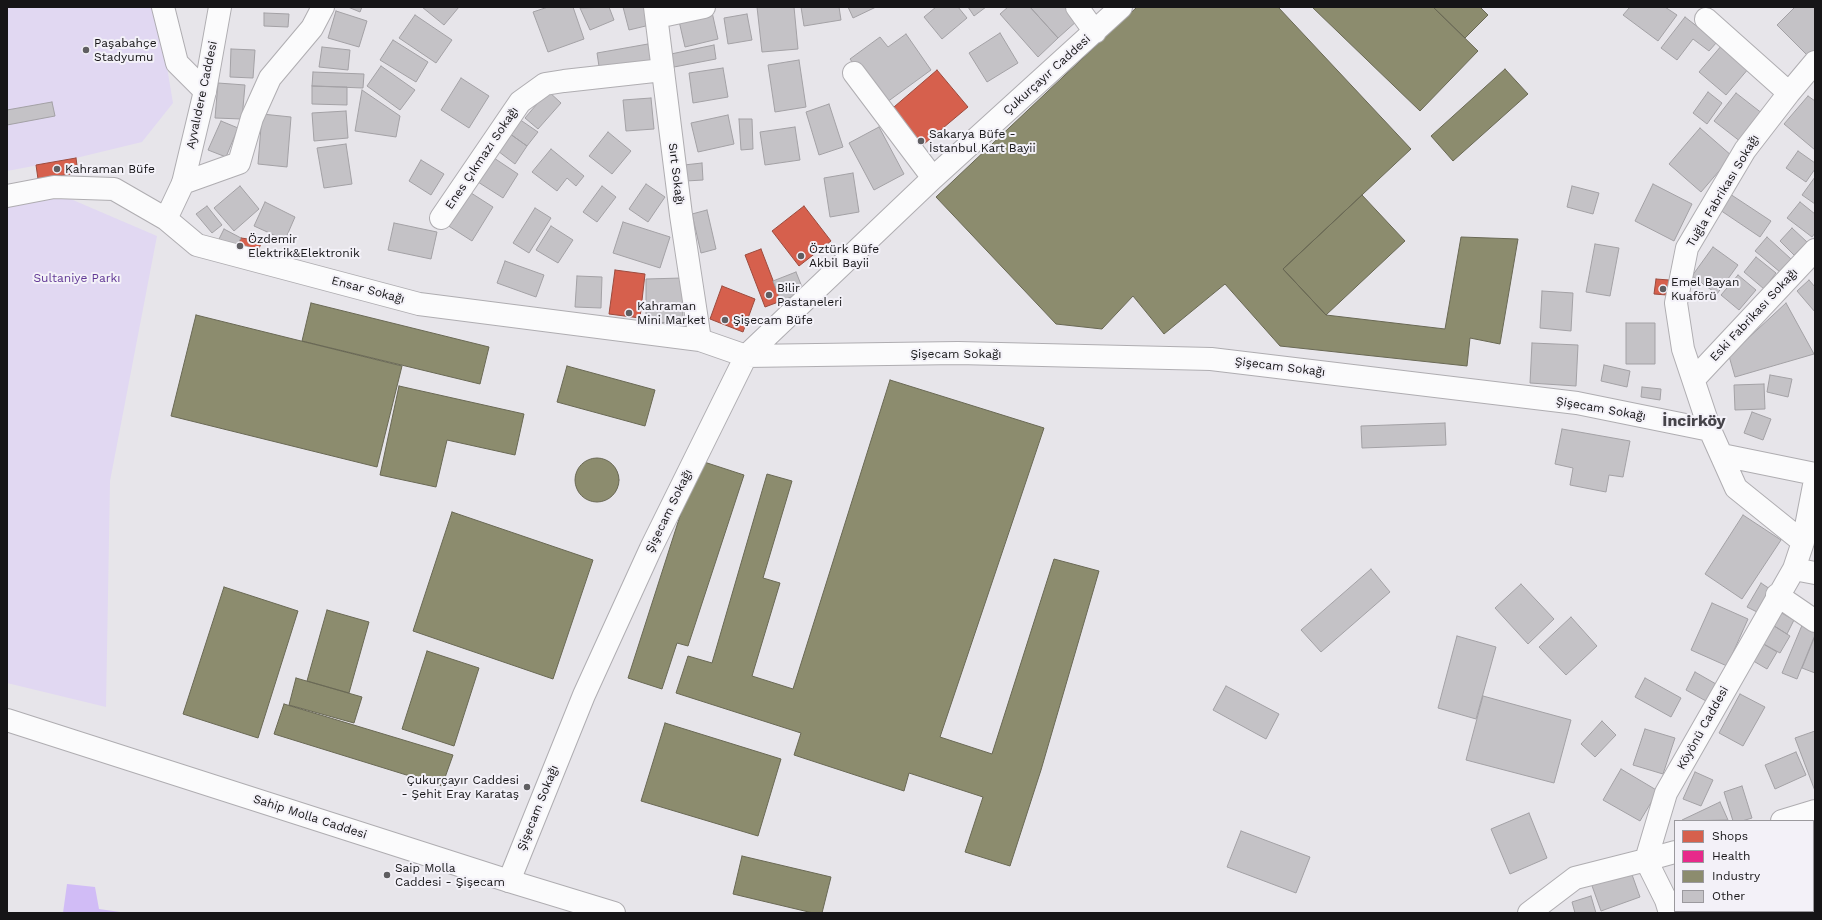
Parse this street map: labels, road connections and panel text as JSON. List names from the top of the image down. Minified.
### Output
{"streets":{"street":["Çukurçayır Caddesi","Ayvalıdere Caddesi","Enes Çıkmazı Sokağı","Sırt Sokağı","Tuğla Fabrikası Sokağı","Ensar Sokağı","Eski Fabrikası Sokağı","Şişecam Sokağı","Köyönü Caddesi","Sahip Molla Caddesi"]},"crossings":[["Çukurçayır Caddesi","Ensar Sokağı"],["Çukurçayır Caddesi","Şişecam Sokağı"],["Ayvalıdere Caddesi","Ensar Sokağı"],["Enes Çıkmazı Sokağı","Sırt Sokağı"],["Sırt Sokağı","Ensar Sokağı"],["Tuğla Fabrikası Sokağı","Eski Fabrikası Sokağı"],["Tuğla Fabrikası Sokağı","Şişecam Sokağı"],["Ensar Sokağı","Şişecam Sokağı"],["Şişecam Sokağı","Sahip Molla Caddesi"]],"districts":["İncirköy"],"parks":["Sultaniye Parkı"],"places":["Paşabahçe Stadyumu","Sakarya Büfe - İstanbul Kart Bayii","Kahraman Büfe","Özdemir Elektrik&Elektronik","Öztürk Büfe Akbil Bayii","Emel Bayan Kuaförü","Bilir Pastaneleri","Kahraman Mini Market","Şişecam Büfe","Çukurçayır Caddesi - Şehit Eray Karataş","Saip Molla Caddesi - Şişecam"],"legend":["Shops","Health","Industry","Other"]}
